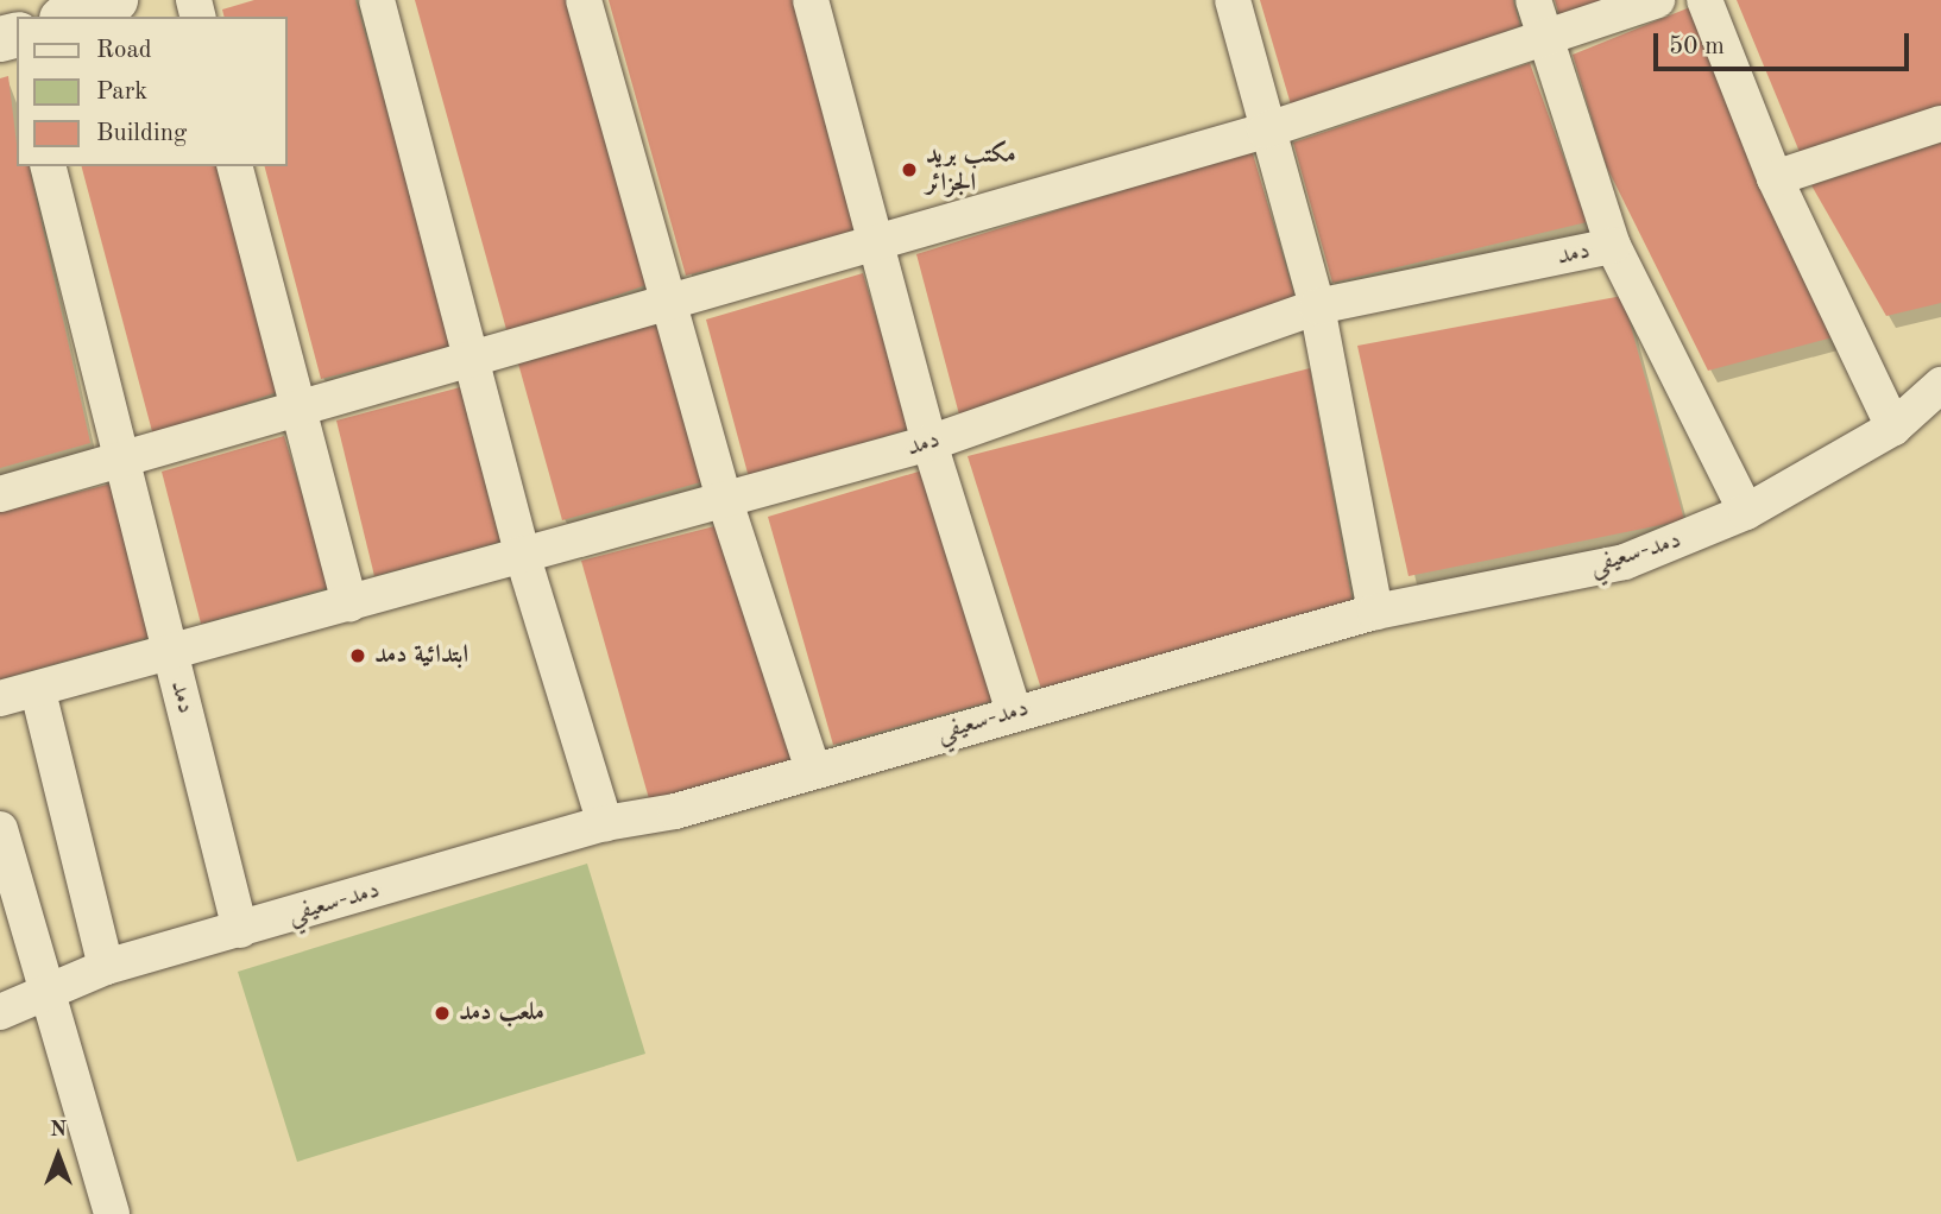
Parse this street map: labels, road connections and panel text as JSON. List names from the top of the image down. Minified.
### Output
{"streets":{"street":["دمد","دمد-سعيفي"]},"crossings":[["دمد","دمد-سعيفي"]],"places":["مكتب بريد الجزائر","ابتدائية دمد","ملعب دمد"],"legend":["Road","Park","Building"],"scale_bar":"50 m","north":"top"}
